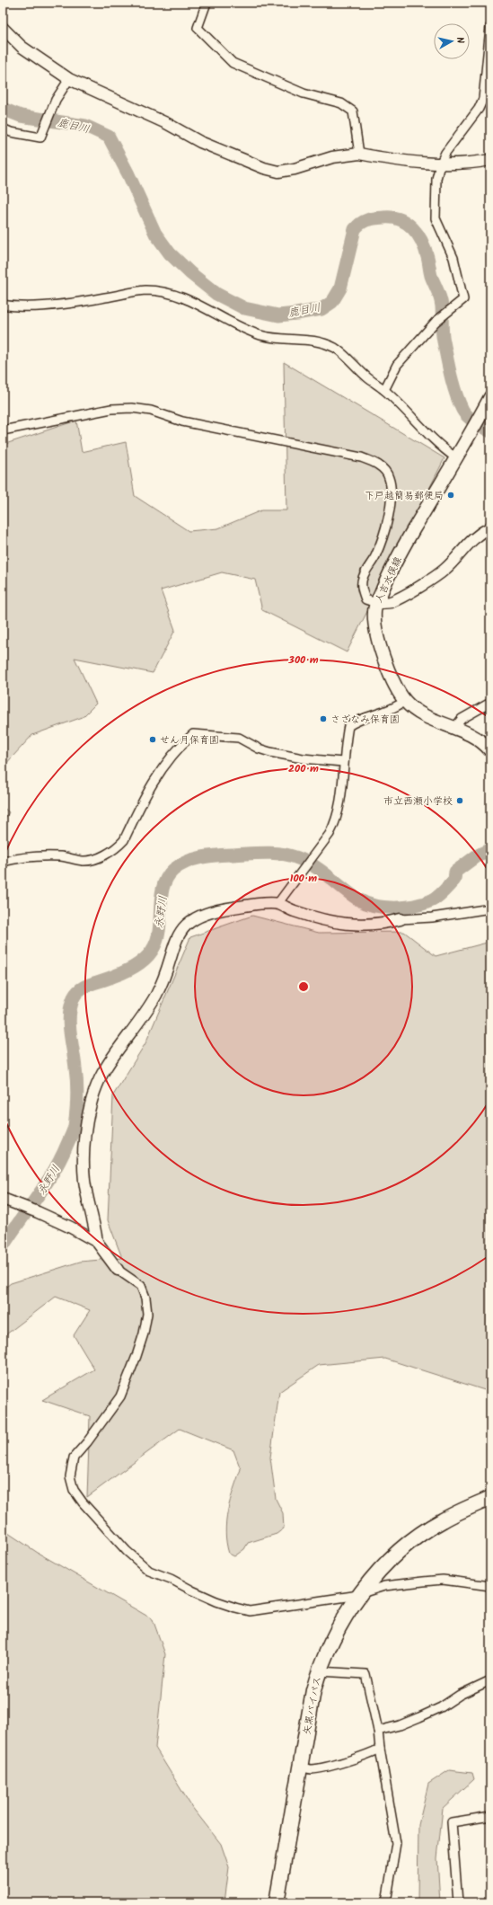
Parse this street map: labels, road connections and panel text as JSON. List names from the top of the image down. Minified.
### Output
{"streets":{"highway":["矢黒バイパス"],"main road":["人吉水俣線"]},"water":["鹿目川","永野川"],"places":["下戸越簡易郵便局","さざなみ保育園","せん月保育園","市立西瀬小学校"],"north":"right","rings":["300 m","200 m","100 m"]}
